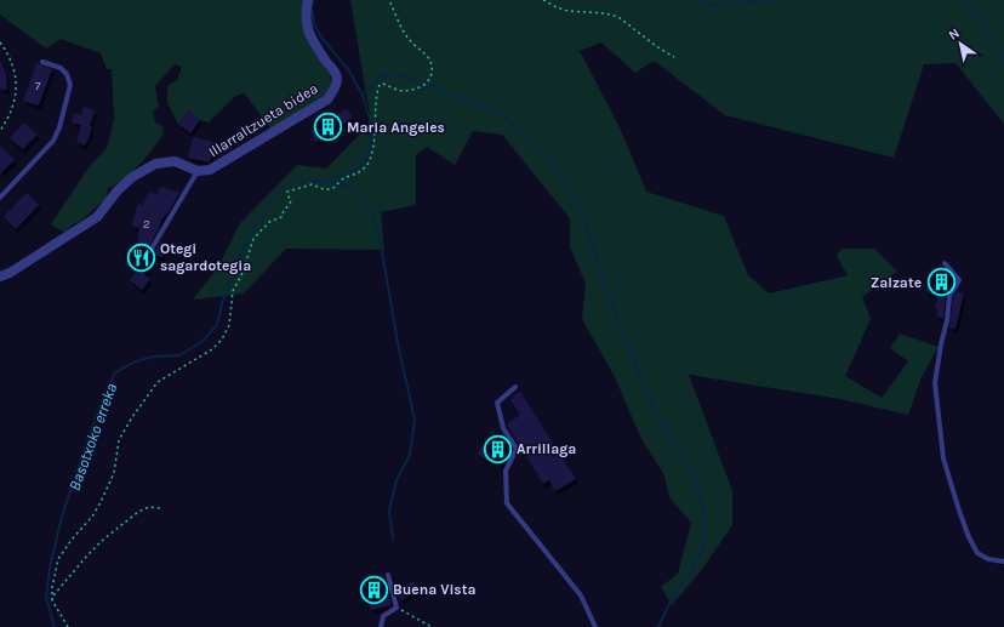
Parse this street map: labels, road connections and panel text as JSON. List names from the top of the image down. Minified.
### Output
{"streets":{"street":["Illarraltzueta bidea"]},"water":["Basotxoko erreka"],"places":{"building":["Maria Angeles","Zalzate","Arrillaga","Buena Vista"],"restaurant":["Otegi sagardotegia"]},"house_numbers":["7","2"],"north":"top left"}
